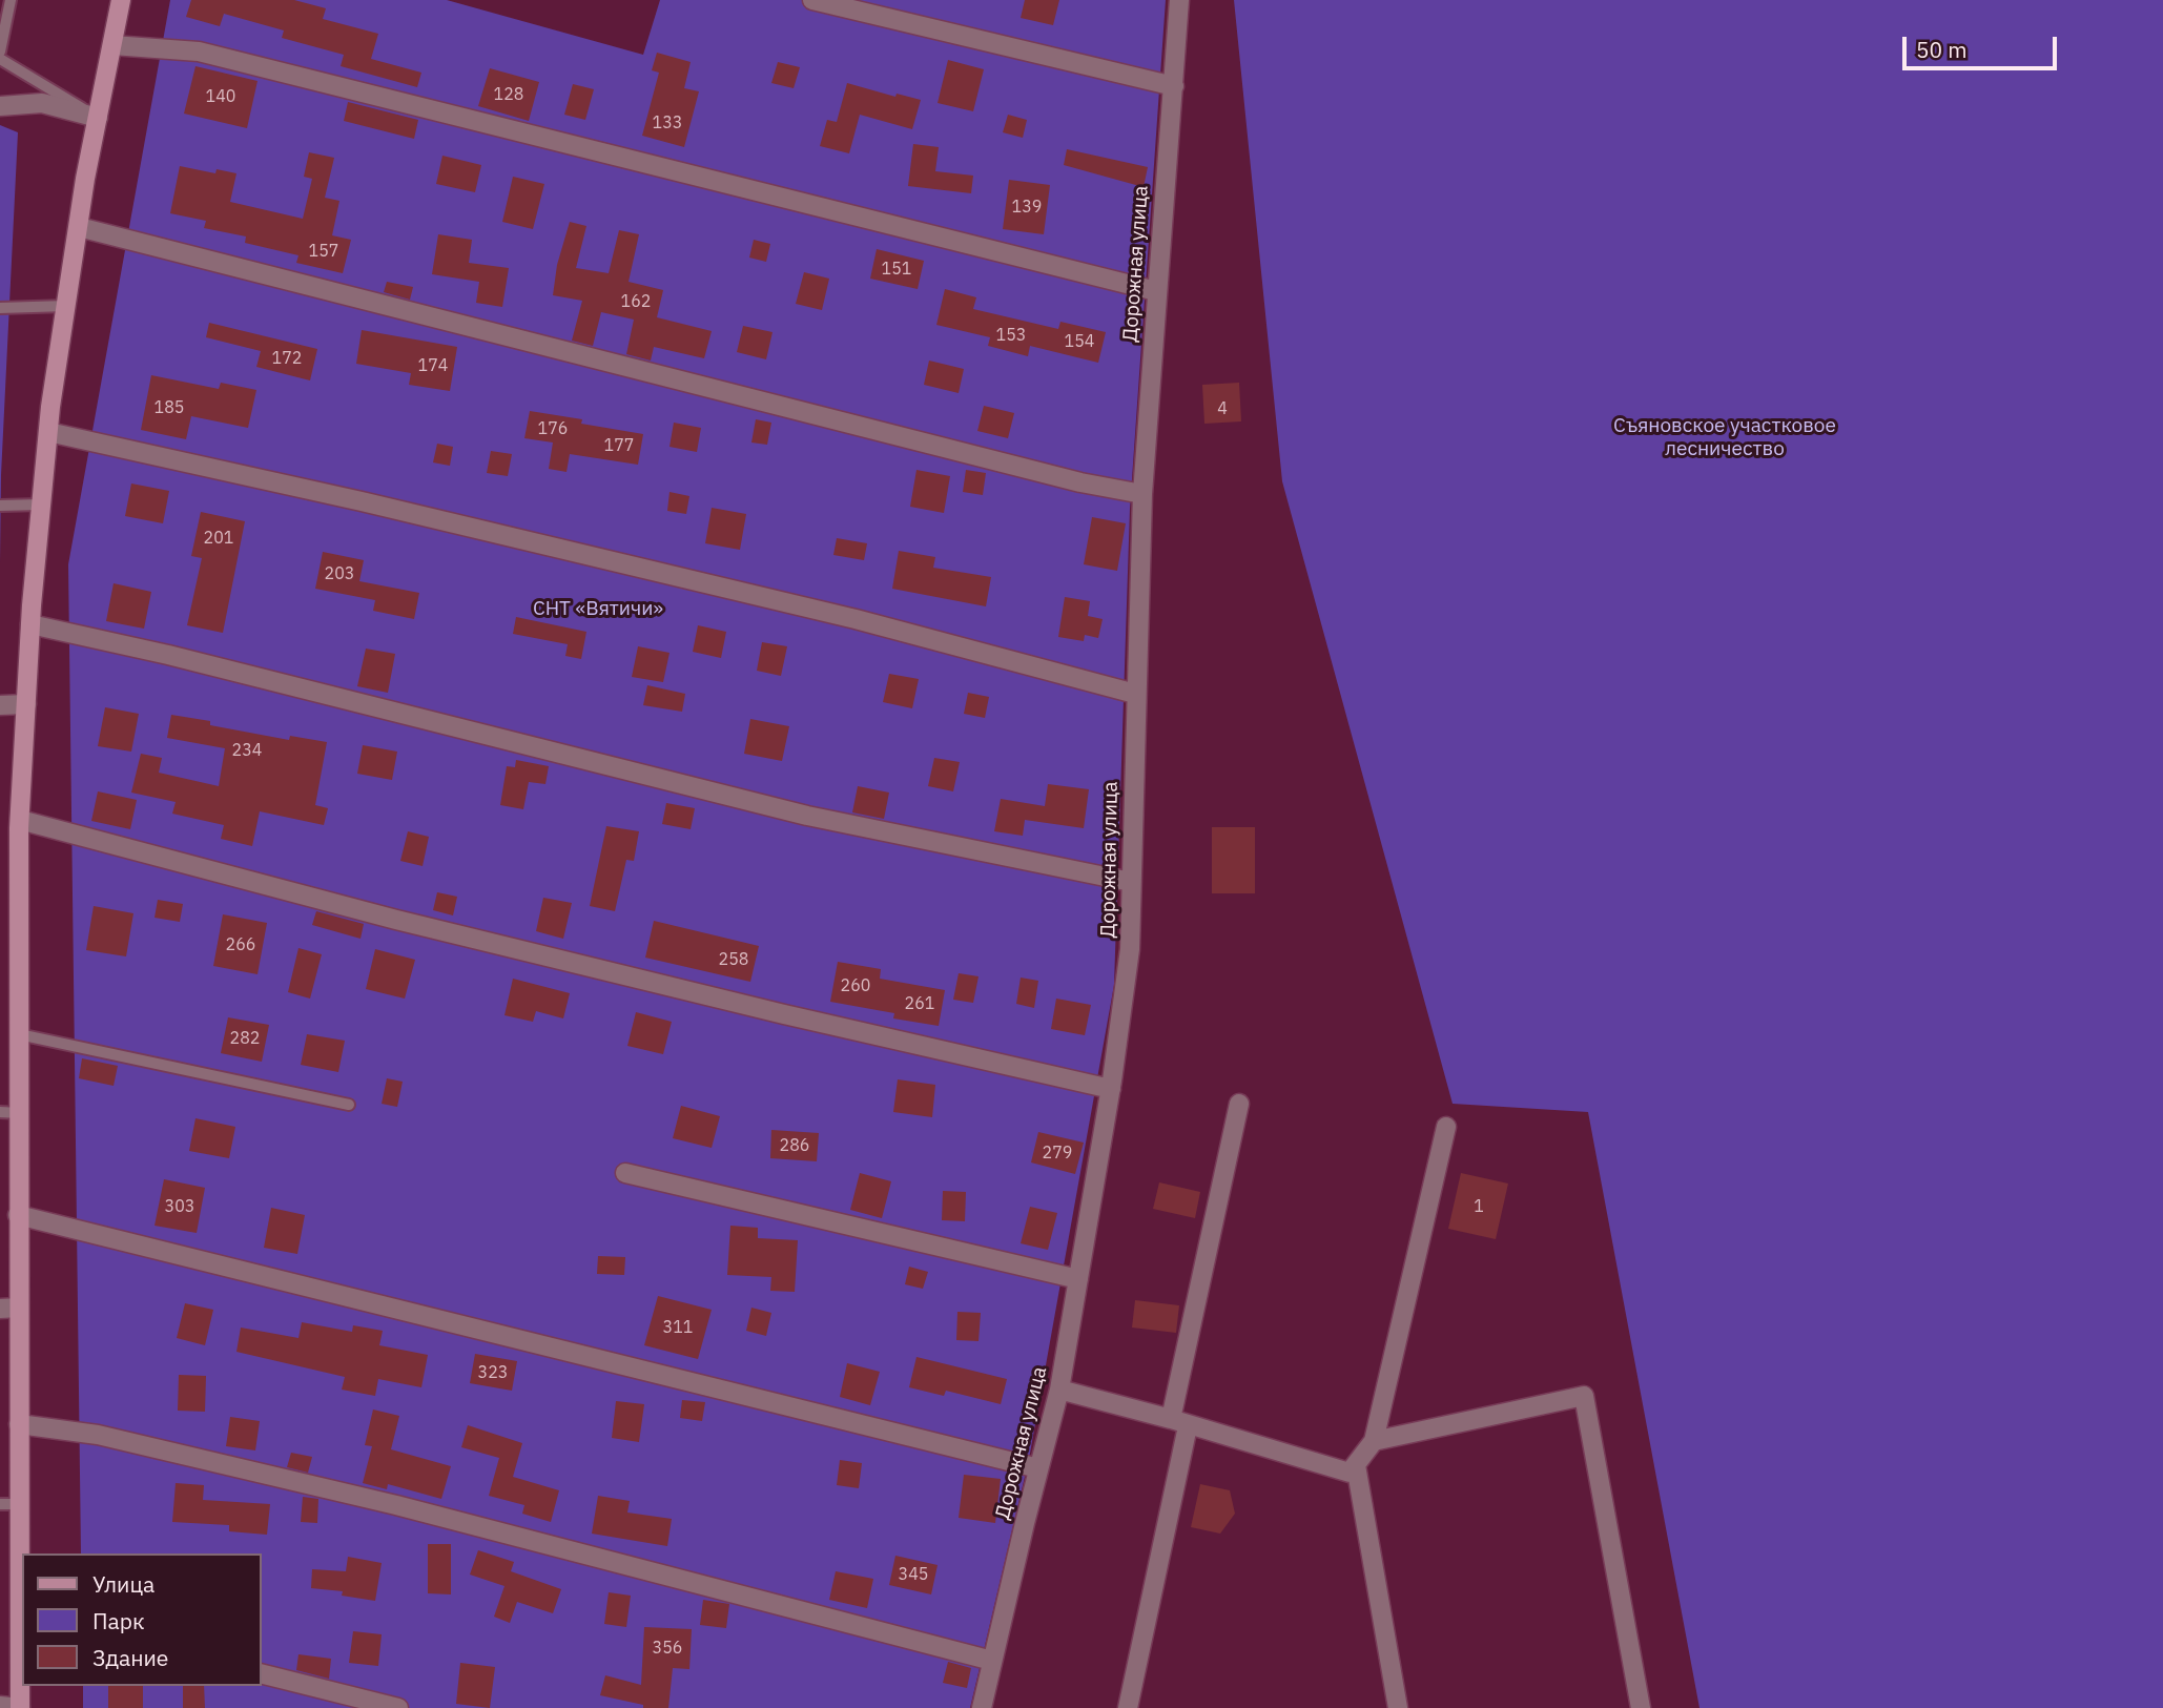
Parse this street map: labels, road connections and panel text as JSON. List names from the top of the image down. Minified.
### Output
{"streets":{"street":["Дорожная улица"]},"parks":["Съяновское участковое лесничество","СНТ «Вятичи»"],"house_numbers":["128","140","133","139","157","151","162","153","154","172","174","185","4","176","177","201","203","234","266","258","260","261","282","286","279","303","1","311","323","345","356"],"legend":["Улица","Парк","Здание"],"scale_bar":"50 m"}
